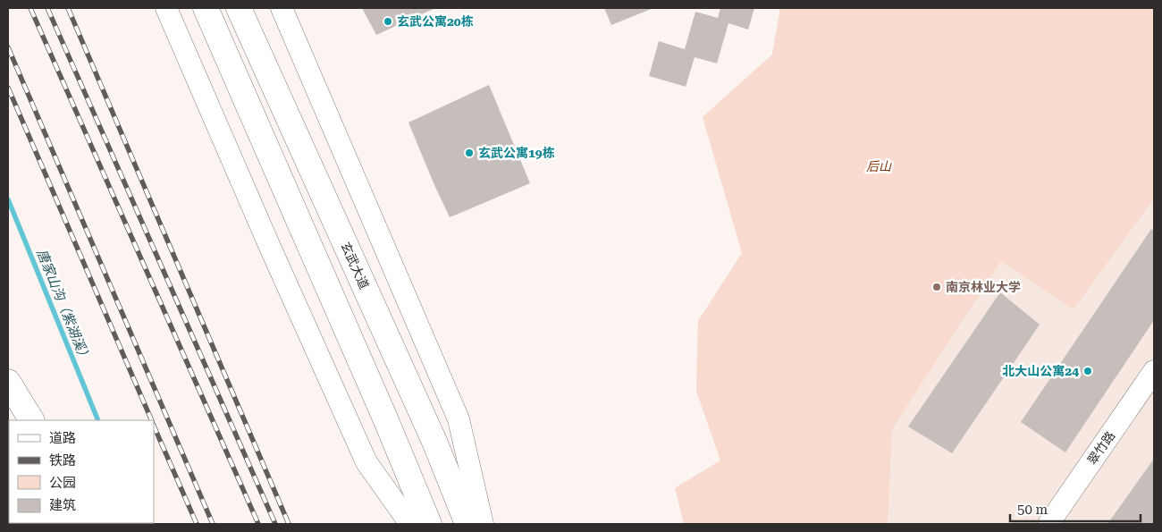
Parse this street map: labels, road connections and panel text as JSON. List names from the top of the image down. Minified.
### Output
{"streets":{"main road":["玄武大道"],"street":["翠竹路"]},"water":["唐家山沟（紫湖溪）"],"parks":["后山"],"places":["玄武公寓20栋","玄武公寓19栋","南京林业大学","北大山公寓24"],"legend":["道路","铁路","公园","建筑"],"scale_bar":"50 m"}
